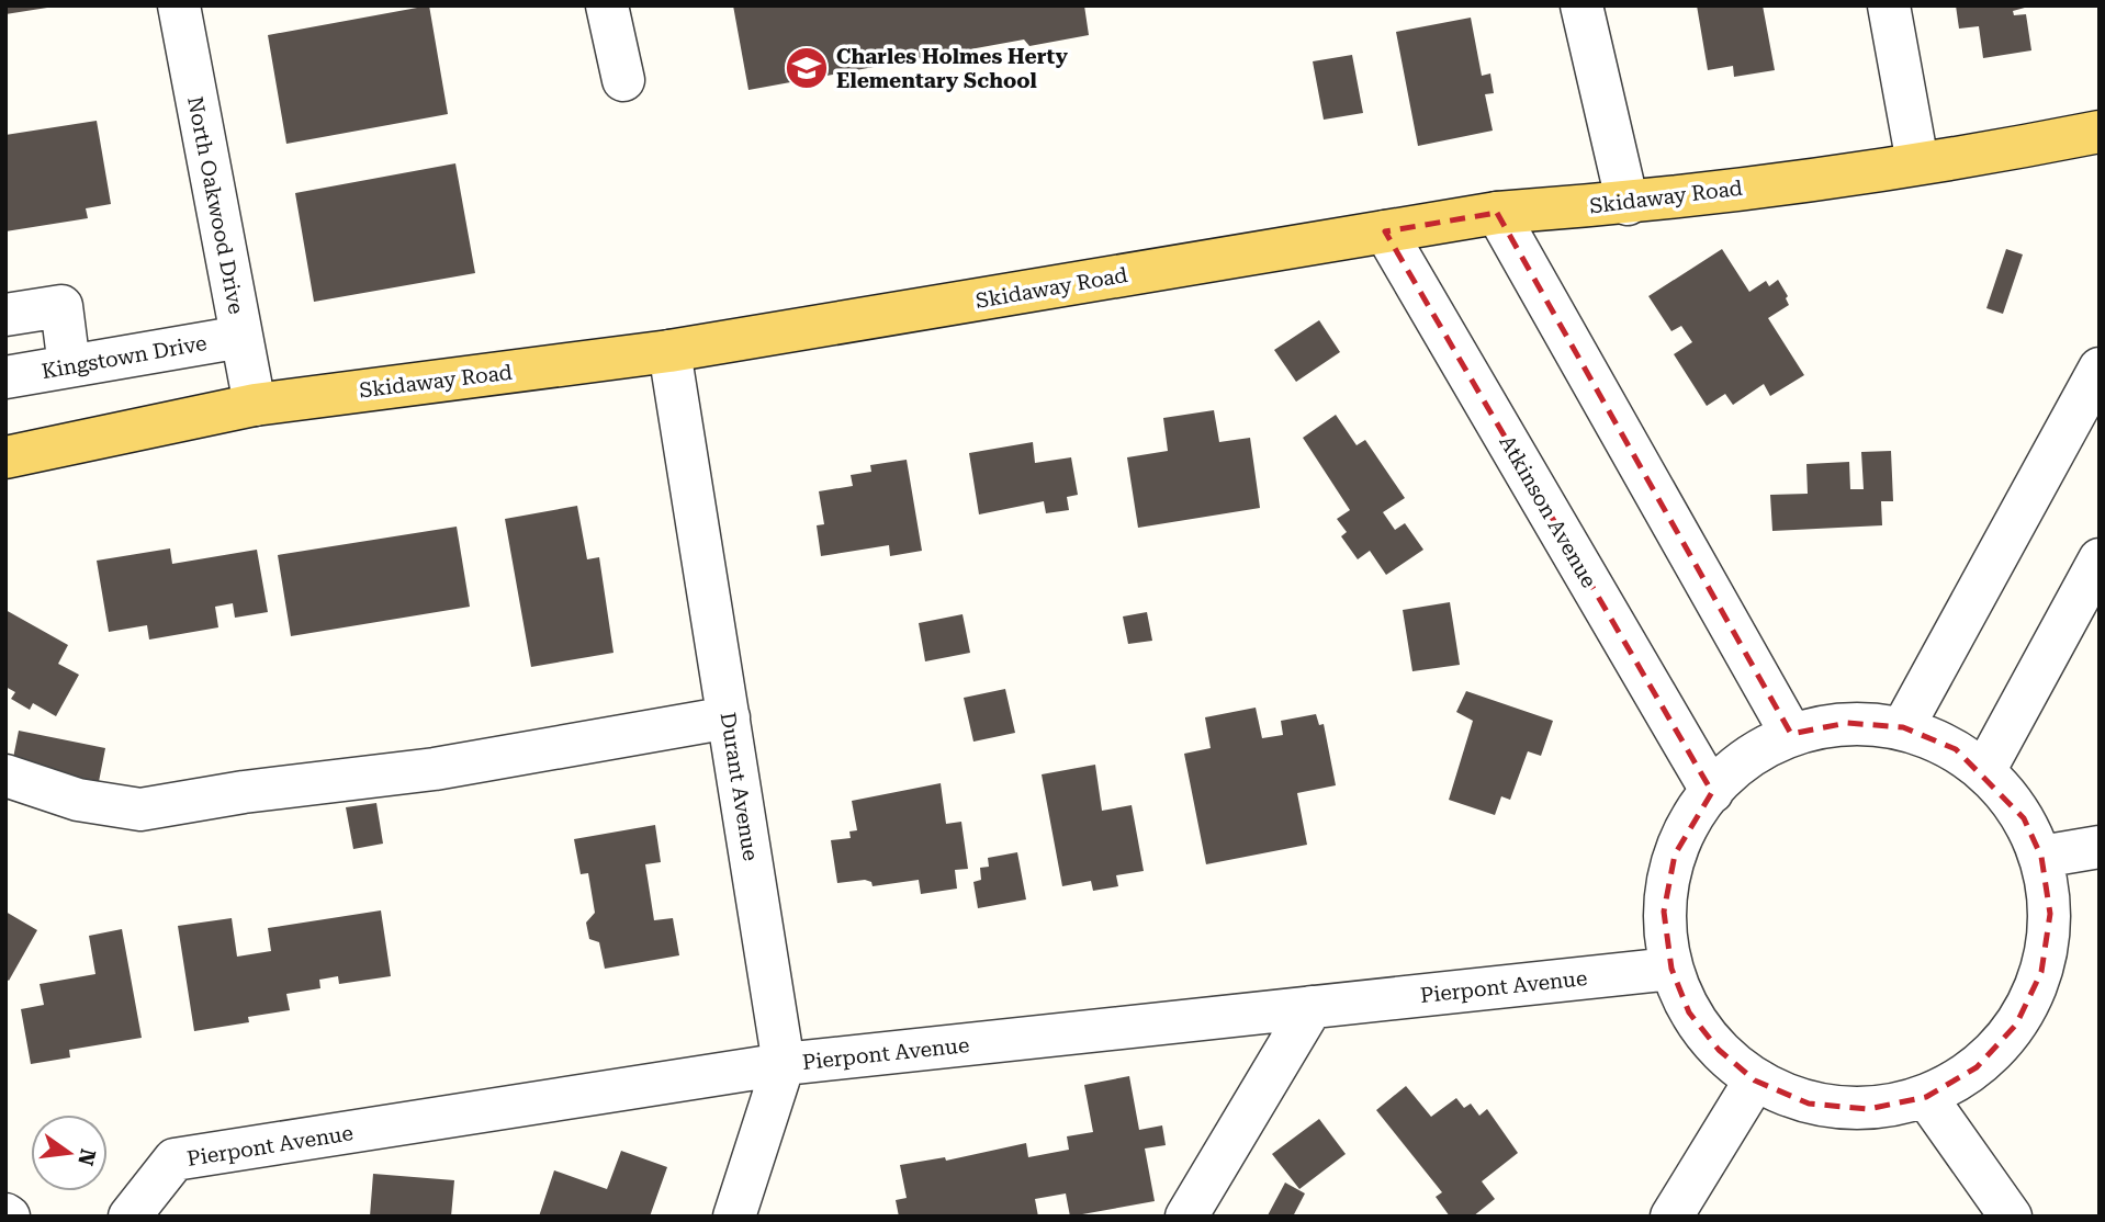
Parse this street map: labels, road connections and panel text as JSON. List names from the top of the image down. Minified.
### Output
{"streets":{"main road":["Skidaway Road"],"street":["North Oakwood Drive","Kingstown Drive","Atkinson Avenue","Durant Avenue","Pierpont Avenue"]},"crossings":[["Skidaway Road","North Oakwood Drive"],["Skidaway Road","Atkinson Avenue"],["Skidaway Road","Durant Avenue"],["North Oakwood Drive","Kingstown Drive"],["Durant Avenue","Pierpont Avenue"]],"places":{"school or university":["Charles Holmes Herty Elementary School"]},"north":"right"}
